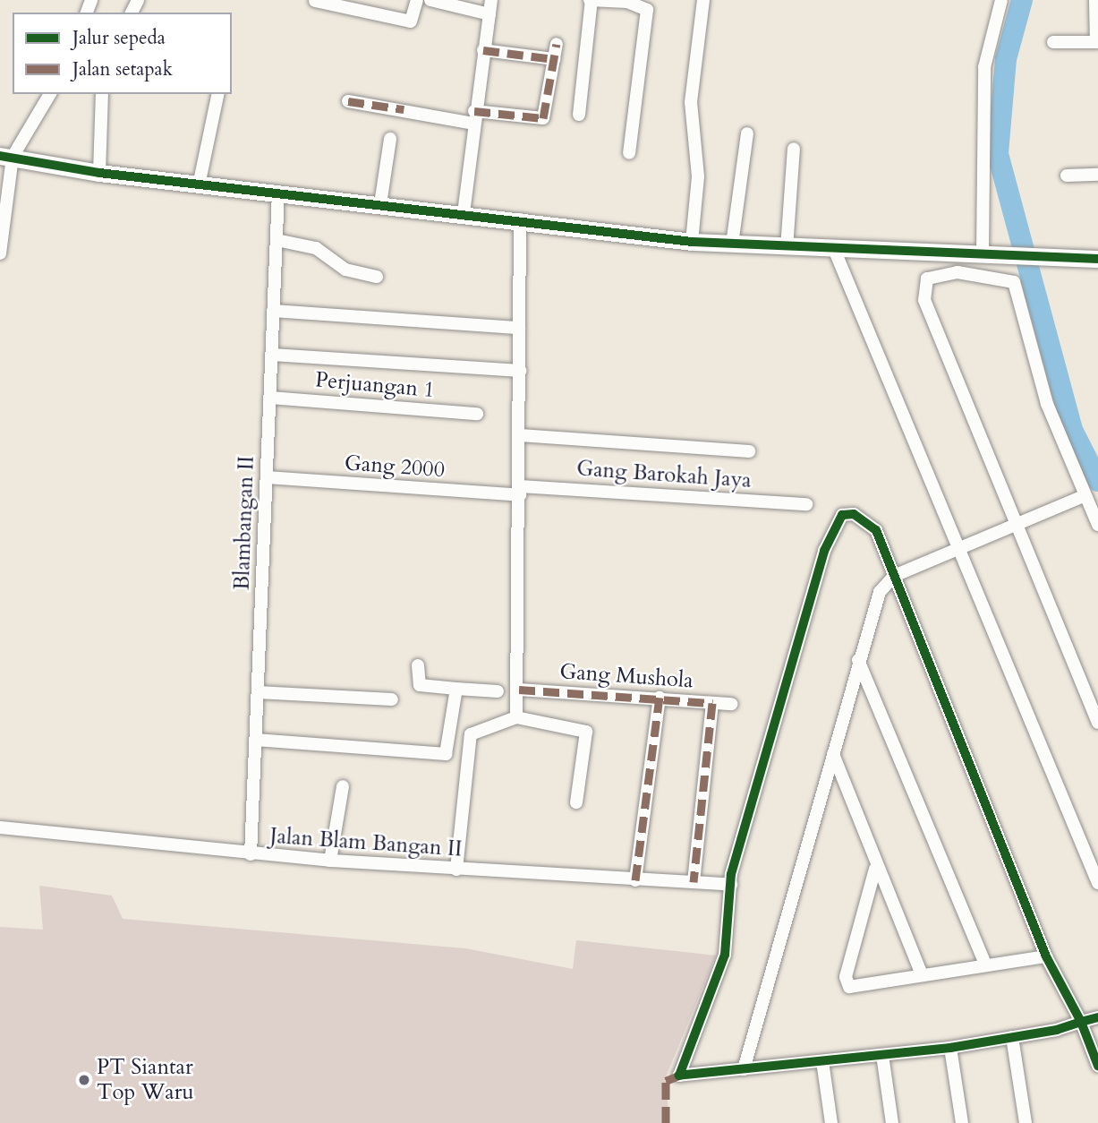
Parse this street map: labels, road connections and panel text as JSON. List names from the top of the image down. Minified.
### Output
{"streets":{"street":["Perjuangan 1","Gang 2000","Gang Barokah Jaya","Blambangan II","Gang Mushola","Jalan Blam Bangan II"]},"crossings":[["Perjuangan 1","Blambangan II"],["Gang 2000","Gang Barokah Jaya"],["Gang 2000","Blambangan II"],["Blambangan II","Jalan Blam Bangan II"]],"places":["PT Siantar Top Waru"],"legend":["Jalur sepeda","Jalan setapak"]}
